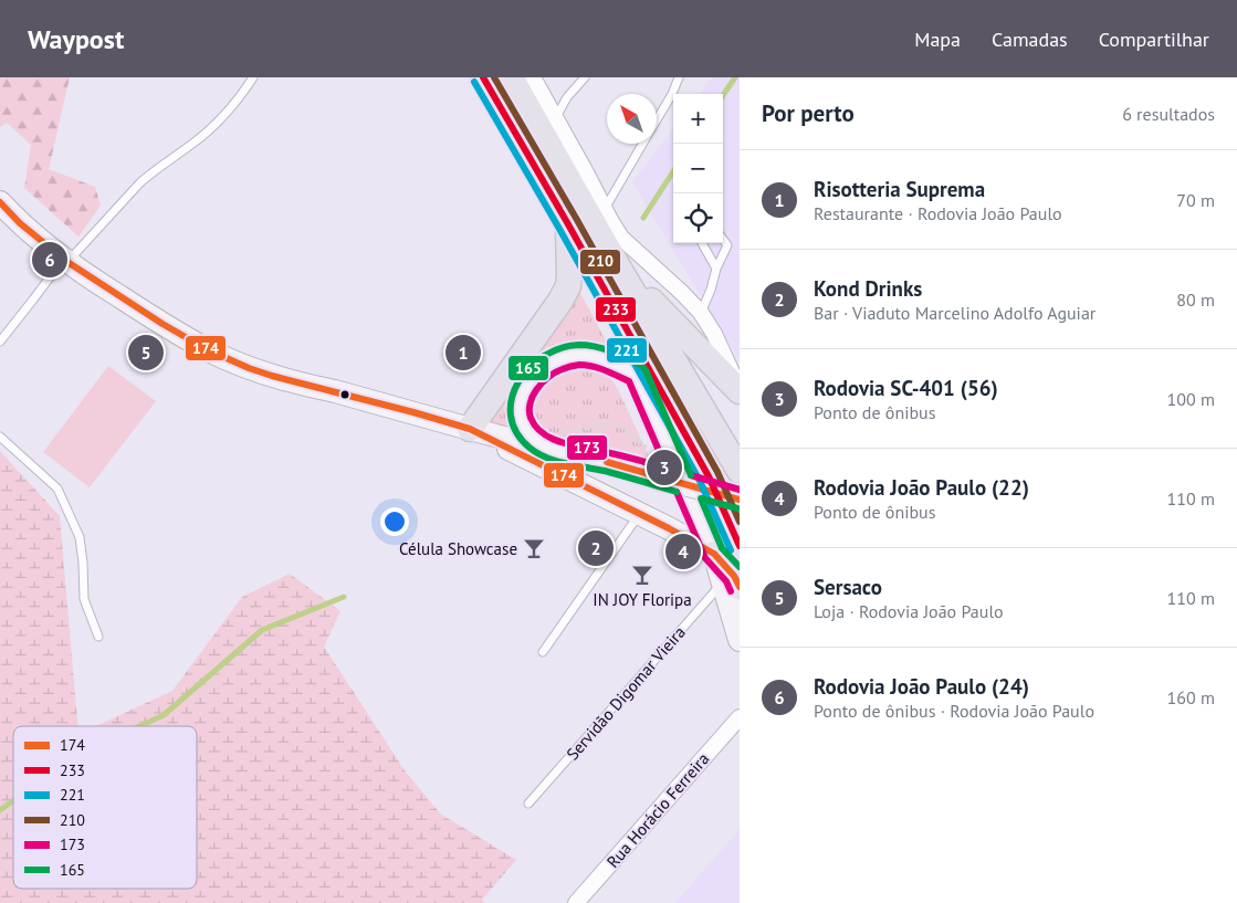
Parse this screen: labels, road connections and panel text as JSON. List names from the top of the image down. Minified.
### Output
{"streets":{"street":["Rua Horácio Ferreira"],"lane":["Servidão Digomar Vieira"]},"places":{"bar":["Célula Showcase","IN JOY Floripa"]},"lines":["transit line 233","transit line 210","transit line 221","transit line 174","transit line 165","transit line 173"],"legend":["174","233","221","210","173","165"],"north":"top left","page":{"header":"Waypost","nav":["Mapa","Camadas","Compartilhar"],"heading":["Por perto","6 resultados"],"map_buttons":["+","−"],"list":[{"mark":"1","name":"Risotteria Suprema","note":"Restaurante · Rodovia João Paulo","value":"70 m"},{"mark":"2","name":"Kond Drinks","note":"Bar · Viaduto Marcelino Adolfo Aguiar","value":"80 m"},{"mark":"3","name":"Rodovia SC-401 (56)","note":"Ponto de ônibus","value":"100 m"},{"mark":"4","name":"Rodovia João Paulo (22)","note":"Ponto de ônibus","value":"110 m"},{"mark":"5","name":"Sersaco","note":"Loja · Rodovia João Paulo","value":"110 m"},{"mark":"6","name":"Rodovia João Paulo (24)","note":"Ponto de ônibus · Rodovia João Paulo","value":"160 m"}],"pins":["6","1","5","3","2","4"]}}
